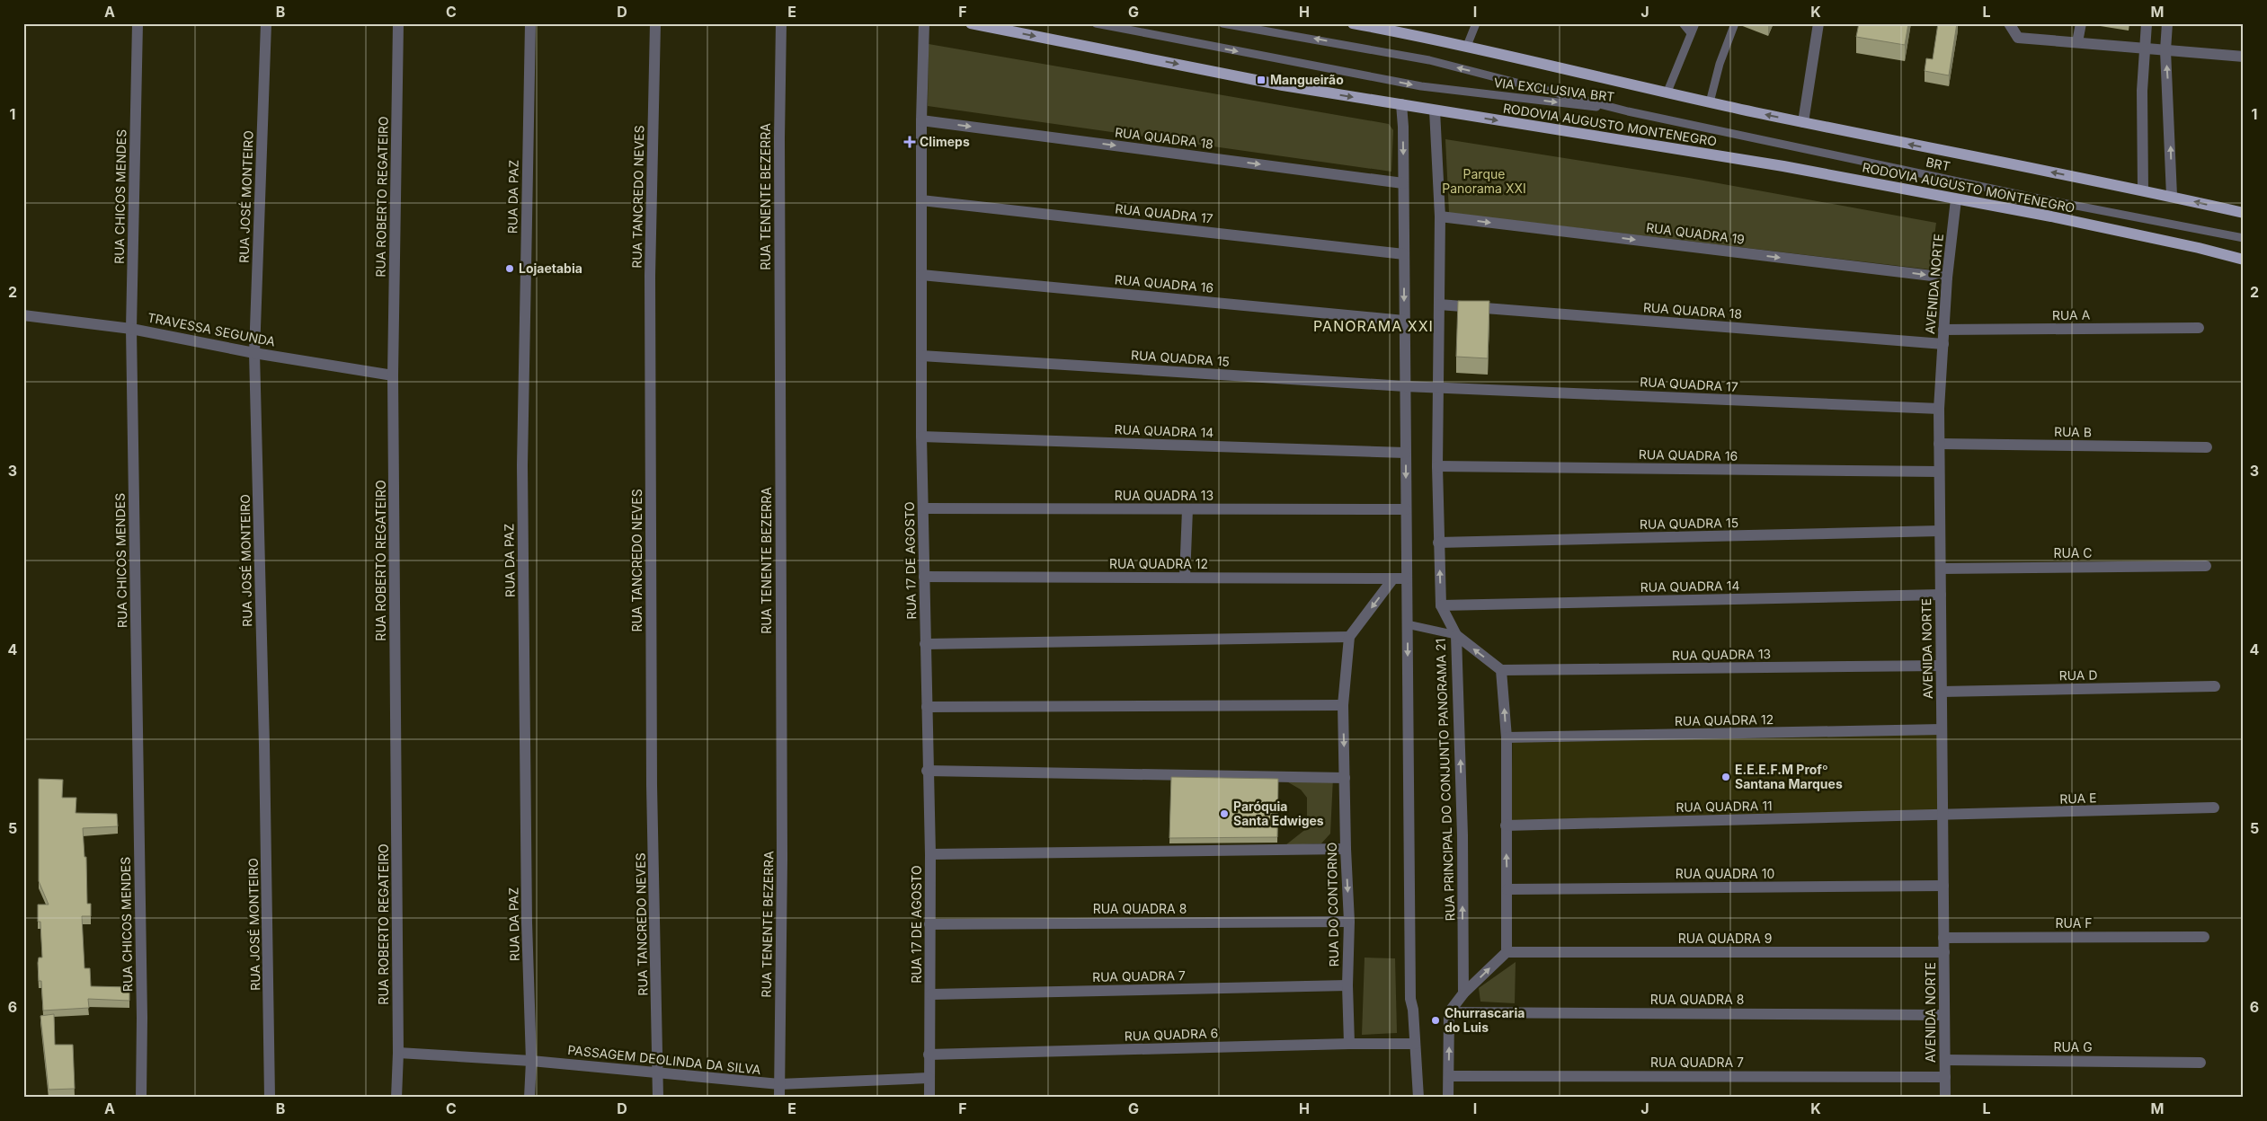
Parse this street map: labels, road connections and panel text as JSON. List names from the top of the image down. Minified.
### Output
{"streets":{"main road":["RODOVIA AUGUSTO MONTENEGRO"],"street":["RUA QUADRA 18","RUA CHICOS MENDES","RUA JOSÉ MONTEIRO","RUA ROBERTO REGATEIRO","RUA DA PAZ","RUA TANCREDO NEVES","RUA TENENTE BEZERRA","RUA QUADRA 17","RUA QUADRA 19","RUA QUADRA 16","AVENIDA NORTE","RUA A","TRAVESSA SEGUNDA","RUA QUADRA 15","RUA QUADRA 14","RUA B","RUA QUADRA 13","RUA C","RUA 17 DE AGOSTO","RUA QUADRA 12","RUA D","RUA PRINCIPAL DO CONJUNTO PANORAMA 21","RUA E","RUA QUADRA 11","RUA QUADRA 10","RUA DO CONTORNO","RUA QUADRA 8","RUA F","RUA QUADRA 9","RUA QUADRA 7","RUA QUADRA 6","RUA G","PASSAGEM DEOLINDA DA SILVA"],"lane":["VIA EXCLUSIVA BRT","BRT"]},"crossings":[["VIA EXCLUSIVA BRT","BRT"],["RODOVIA AUGUSTO MONTENEGRO","AVENIDA NORTE"],["RODOVIA AUGUSTO MONTENEGRO","RUA PRINCIPAL DO CONJUNTO PANORAMA 21"],["RUA QUADRA 18","AVENIDA NORTE"],["RUA QUADRA 18","RUA 17 DE AGOSTO"],["RUA QUADRA 18","RUA PRINCIPAL DO CONJUNTO PANORAMA 21"],["RUA CHICOS MENDES","TRAVESSA SEGUNDA"],["RUA JOSÉ MONTEIRO","TRAVESSA SEGUNDA"],["RUA ROBERTO REGATEIRO","TRAVESSA SEGUNDA"],["RUA ROBERTO REGATEIRO","PASSAGEM DEOLINDA DA SILVA"],["RUA DA PAZ","PASSAGEM DEOLINDA DA SILVA"],["RUA TANCREDO NEVES","PASSAGEM DEOLINDA DA SILVA"],["RUA TENENTE BEZERRA","PASSAGEM DEOLINDA DA SILVA"],["RUA QUADRA 17","AVENIDA NORTE"],["RUA QUADRA 17","RUA QUADRA 15"],["RUA QUADRA 17","RUA 17 DE AGOSTO"],["RUA QUADRA 17","RUA PRINCIPAL DO CONJUNTO PANORAMA 21"],["RUA QUADRA 19","AVENIDA NORTE"],["RUA QUADRA 19","RUA PRINCIPAL DO CONJUNTO PANORAMA 21"],["RUA QUADRA 16","AVENIDA NORTE"],["RUA QUADRA 16","RUA 17 DE AGOSTO"],["RUA QUADRA 16","RUA PRINCIPAL DO CONJUNTO PANORAMA 21"],["AVENIDA NORTE","RUA A"],["AVENIDA NORTE","RUA QUADRA 15"],["AVENIDA NORTE","RUA QUADRA 14"],["AVENIDA NORTE","RUA B"],["AVENIDA NORTE","RUA QUADRA 13"],["AVENIDA NORTE","RUA C"],["AVENIDA NORTE","RUA QUADRA 12"],["AVENIDA NORTE","RUA D"],["AVENIDA NORTE","RUA E"],["AVENIDA NORTE","RUA QUADRA 11"],["AVENIDA NORTE","RUA QUADRA 10"],["AVENIDA NORTE","RUA QUADRA 8"],["AVENIDA NORTE","RUA F"],["AVENIDA NORTE","RUA QUADRA 9"],["AVENIDA NORTE","RUA QUADRA 7"],["AVENIDA NORTE","RUA G"],["RUA QUADRA 15","RUA 17 DE AGOSTO"],["RUA QUADRA 15","RUA PRINCIPAL DO CONJUNTO PANORAMA 21"],["RUA QUADRA 14","RUA 17 DE AGOSTO"],["RUA QUADRA 14","RUA PRINCIPAL DO CONJUNTO PANORAMA 21"],["RUA QUADRA 13","RUA 17 DE AGOSTO"],["RUA 17 DE AGOSTO","RUA QUADRA 12"],["RUA 17 DE AGOSTO","RUA QUADRA 8"],["RUA 17 DE AGOSTO","RUA QUADRA 7"],["RUA 17 DE AGOSTO","RUA QUADRA 6"],["RUA 17 DE AGOSTO","PASSAGEM DEOLINDA DA SILVA"],["RUA E","RUA QUADRA 11"],["RUA DO CONTORNO","RUA QUADRA 8"],["RUA DO CONTORNO","RUA QUADRA 7"],["RUA DO CONTORNO","RUA QUADRA 6"]],"one_way":["RUA QUADRA 18","RUA QUADRA 19"],"districts":["PANORAMA XXI"],"parks":["Parque Panorama XXI"],"places":{"transit":["Mangueirão"],"health":["Climeps"],"other":["Lojaetabia","E.E.E.F.M Profº Santana Marques","Paróquia Santa Edwiges","Churrascaria do Luis"]},"grid":{"columns":["A","B","C","D","E","F","G","H","I","J","K","L","M"],"rows":["1","2","3","4","5","6"]}}
